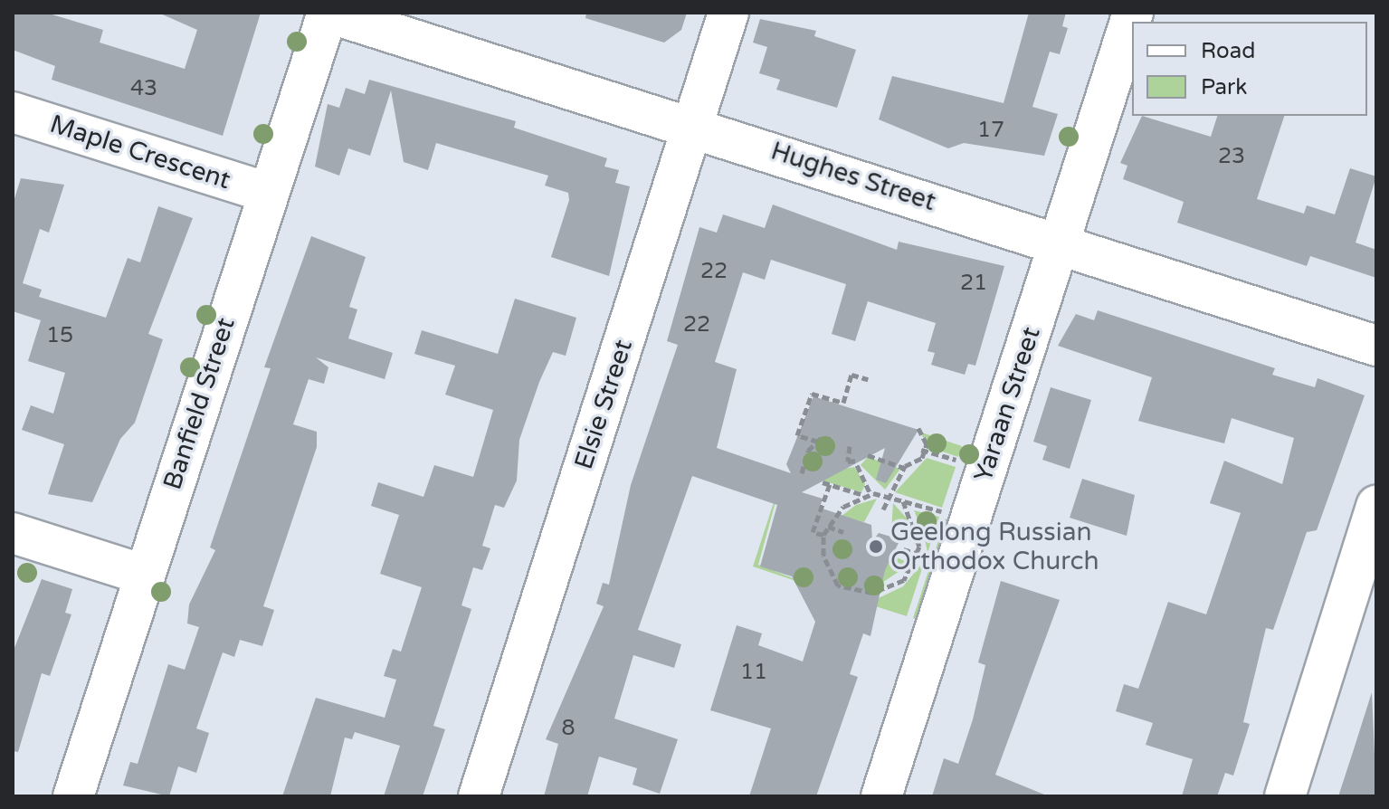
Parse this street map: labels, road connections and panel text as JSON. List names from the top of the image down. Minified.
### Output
{"streets":{"street":["Maple Crescent","Hughes Street","Banfield Street","Elsie Street","Yaraan Street"]},"crossings":[["Maple Crescent","Banfield Street"],["Hughes Street","Banfield Street"],["Hughes Street","Elsie Street"],["Hughes Street","Yaraan Street"]],"places":["Geelong Russian Orthodox Church"],"house_numbers":["43","17","23","22","21","22","15","11","8"],"legend":["Road","Park"]}
